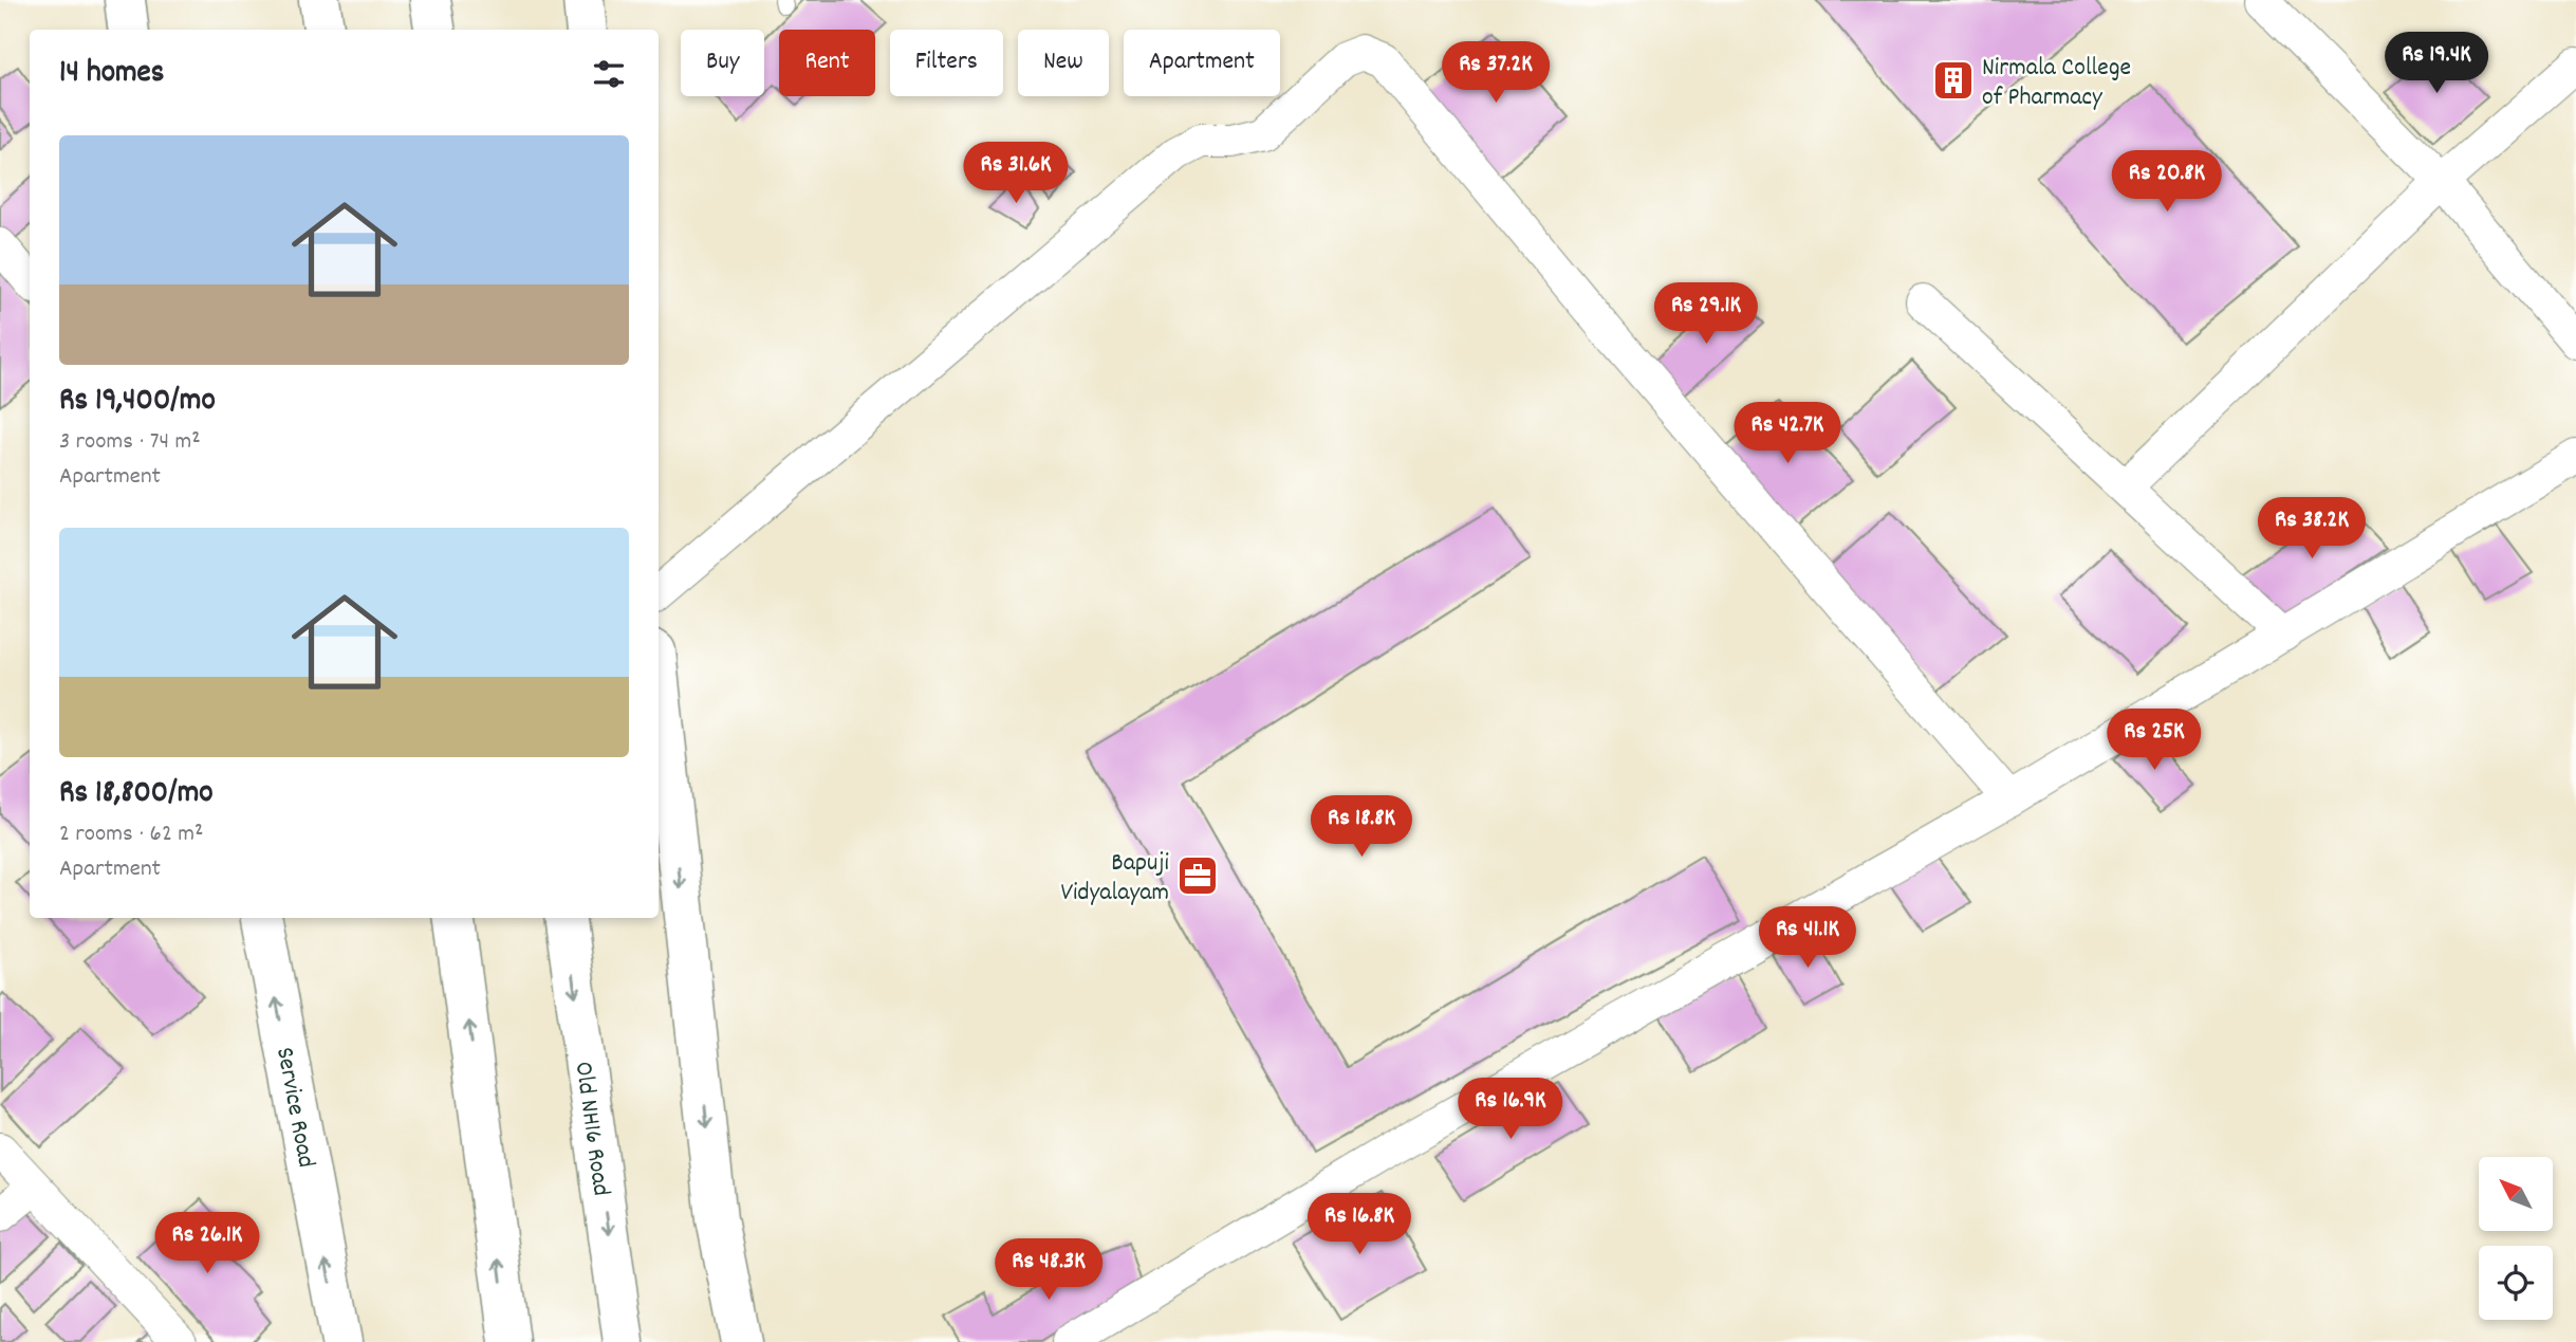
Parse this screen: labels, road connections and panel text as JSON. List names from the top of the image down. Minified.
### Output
{"streets":{"street":["Service Road","Old NH16 Road"]},"places":{"building":["Nirmala College of Pharmacy"],"office":["Bapuji Vidyalayam"]},"north":"top left","page":{"chip":["Buy","Rent","Filters","New","Apartment"],"heading":"14 homes","price":["Rs 19.4K","Rs 37.2K","Rs 31.6K","Rs 20.8K","Rs 29.1K","Rs 42.7K","Rs 38.2K","Rs 25K","Rs 18.8K","Rs 41.1K","Rs 16.9K","Rs 16.8K","Rs 26.1K","Rs 48.3K"],"list":[{"name":"Rs 19,400/mo","note":"3 rooms · 74 m² · Apartment"},{"name":"Rs 18,800/mo","note":"2 rooms · 62 m² · Apartment"}]}}
